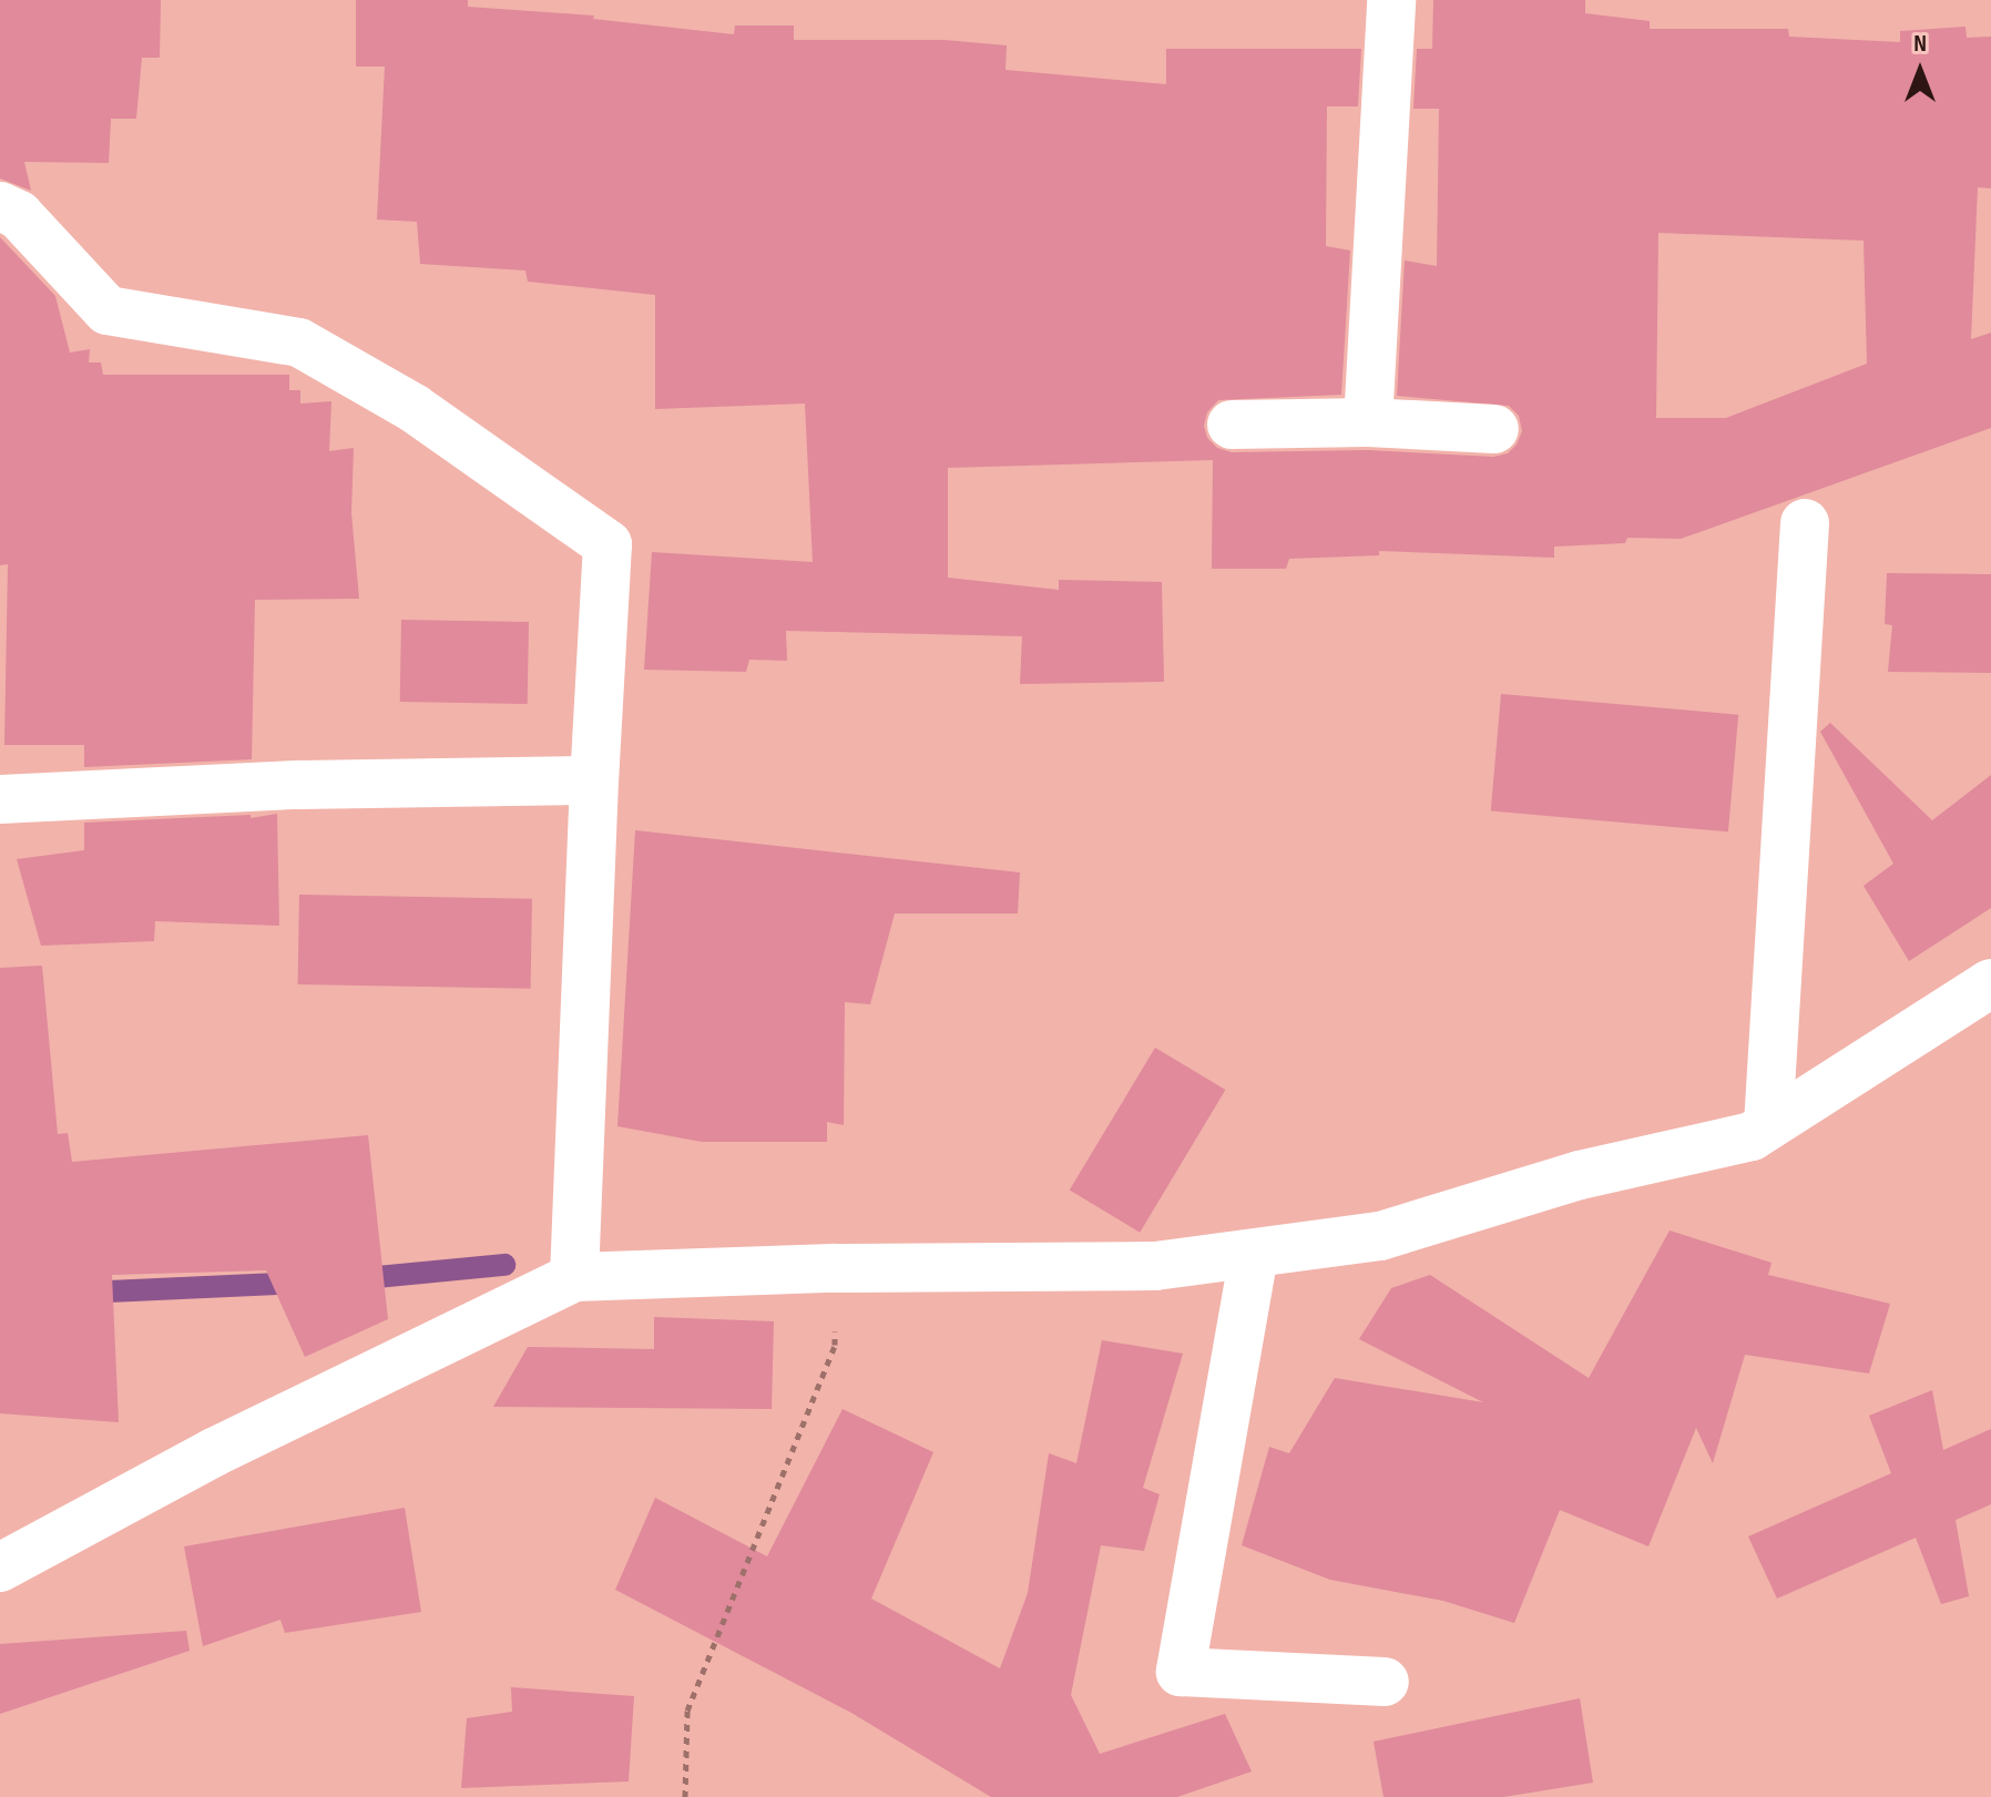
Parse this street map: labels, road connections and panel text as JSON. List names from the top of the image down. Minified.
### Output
{"north":"top"}
